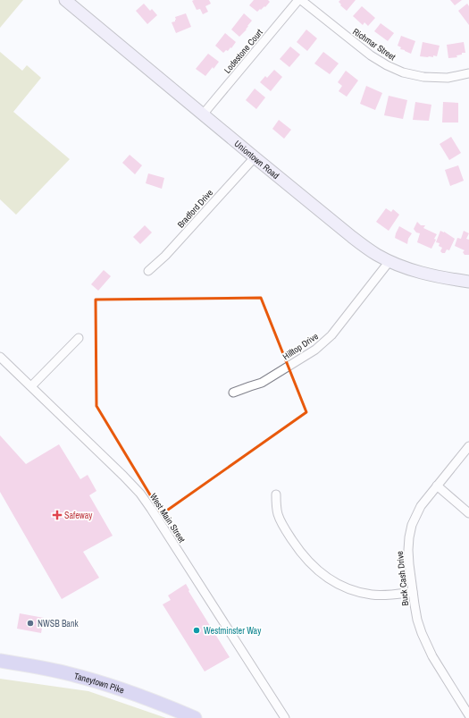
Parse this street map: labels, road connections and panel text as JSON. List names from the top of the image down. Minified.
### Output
{"streets":{"highway":["Taneytown Pike"],"main road":["Uniontown Road"],"street":["Richmar Street","Lodestone Court","Bradford Drive","Hilltop Drive","West Main Street","Buck Cash Drive"]},"crossings":[["Richmar Street","Lodestone Court"],["Lodestone Court","Uniontown Road"],["Uniontown Road","Bradford Drive"],["Uniontown Road","Hilltop Drive"]],"places":{"health":["Safeway"],"other":["NWSB Bank","Westminster Way"]}}
